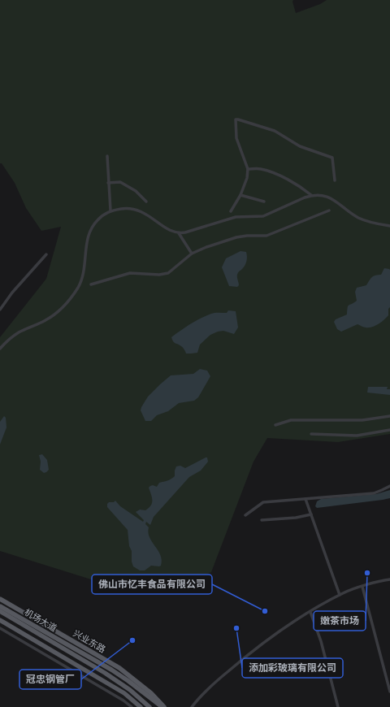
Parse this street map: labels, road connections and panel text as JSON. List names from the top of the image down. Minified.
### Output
{"streets":{"main road":["机场大道","兴业东路"]},"crossings":[["机场大道","兴业东路"]],"places":["嫩茶市场","佛山市忆丰食品有限公司","添加彩玻璃有限公司","冠忠钢管厂"]}
